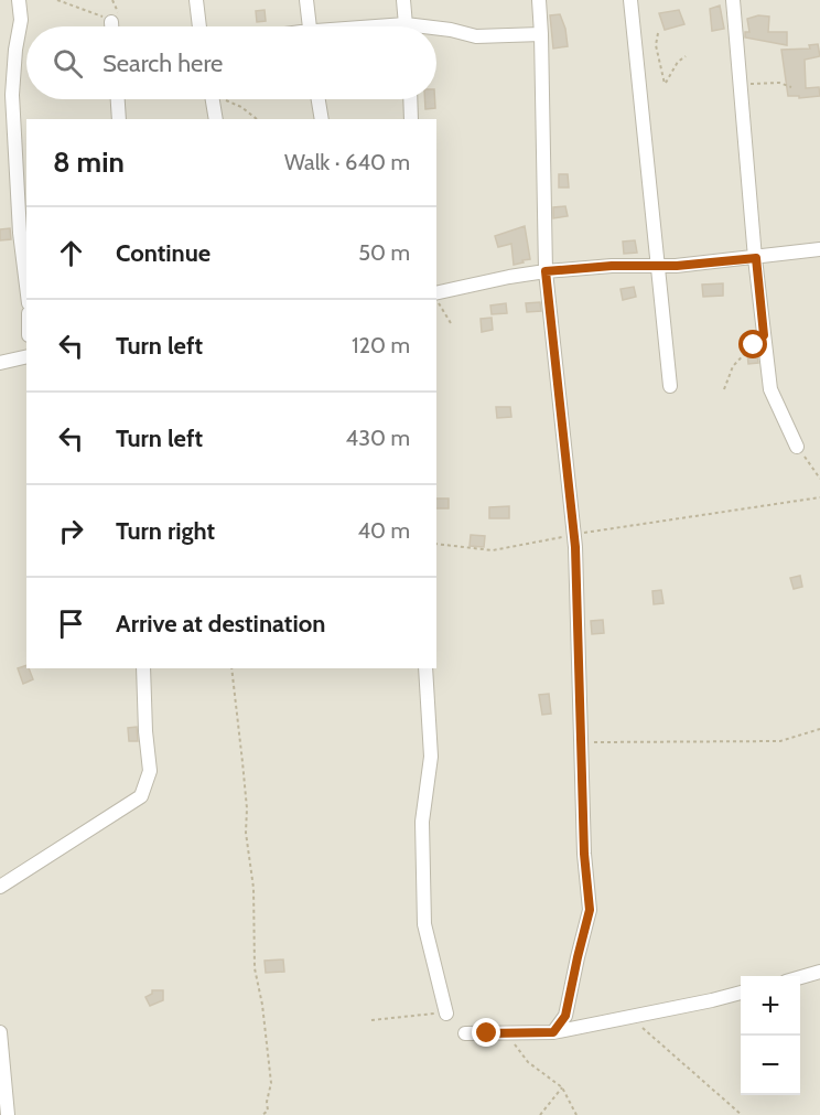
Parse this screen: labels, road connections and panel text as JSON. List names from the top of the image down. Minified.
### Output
{"page":{"search":"Search here","heading":["8 min","Walk · 640 m"],"list":[["Continue","50 m"],["Turn left","120 m"],["Turn left","430 m"],["Turn right","40 m"],"Arrive at destination"],"map_buttons":["+","−"]}}
